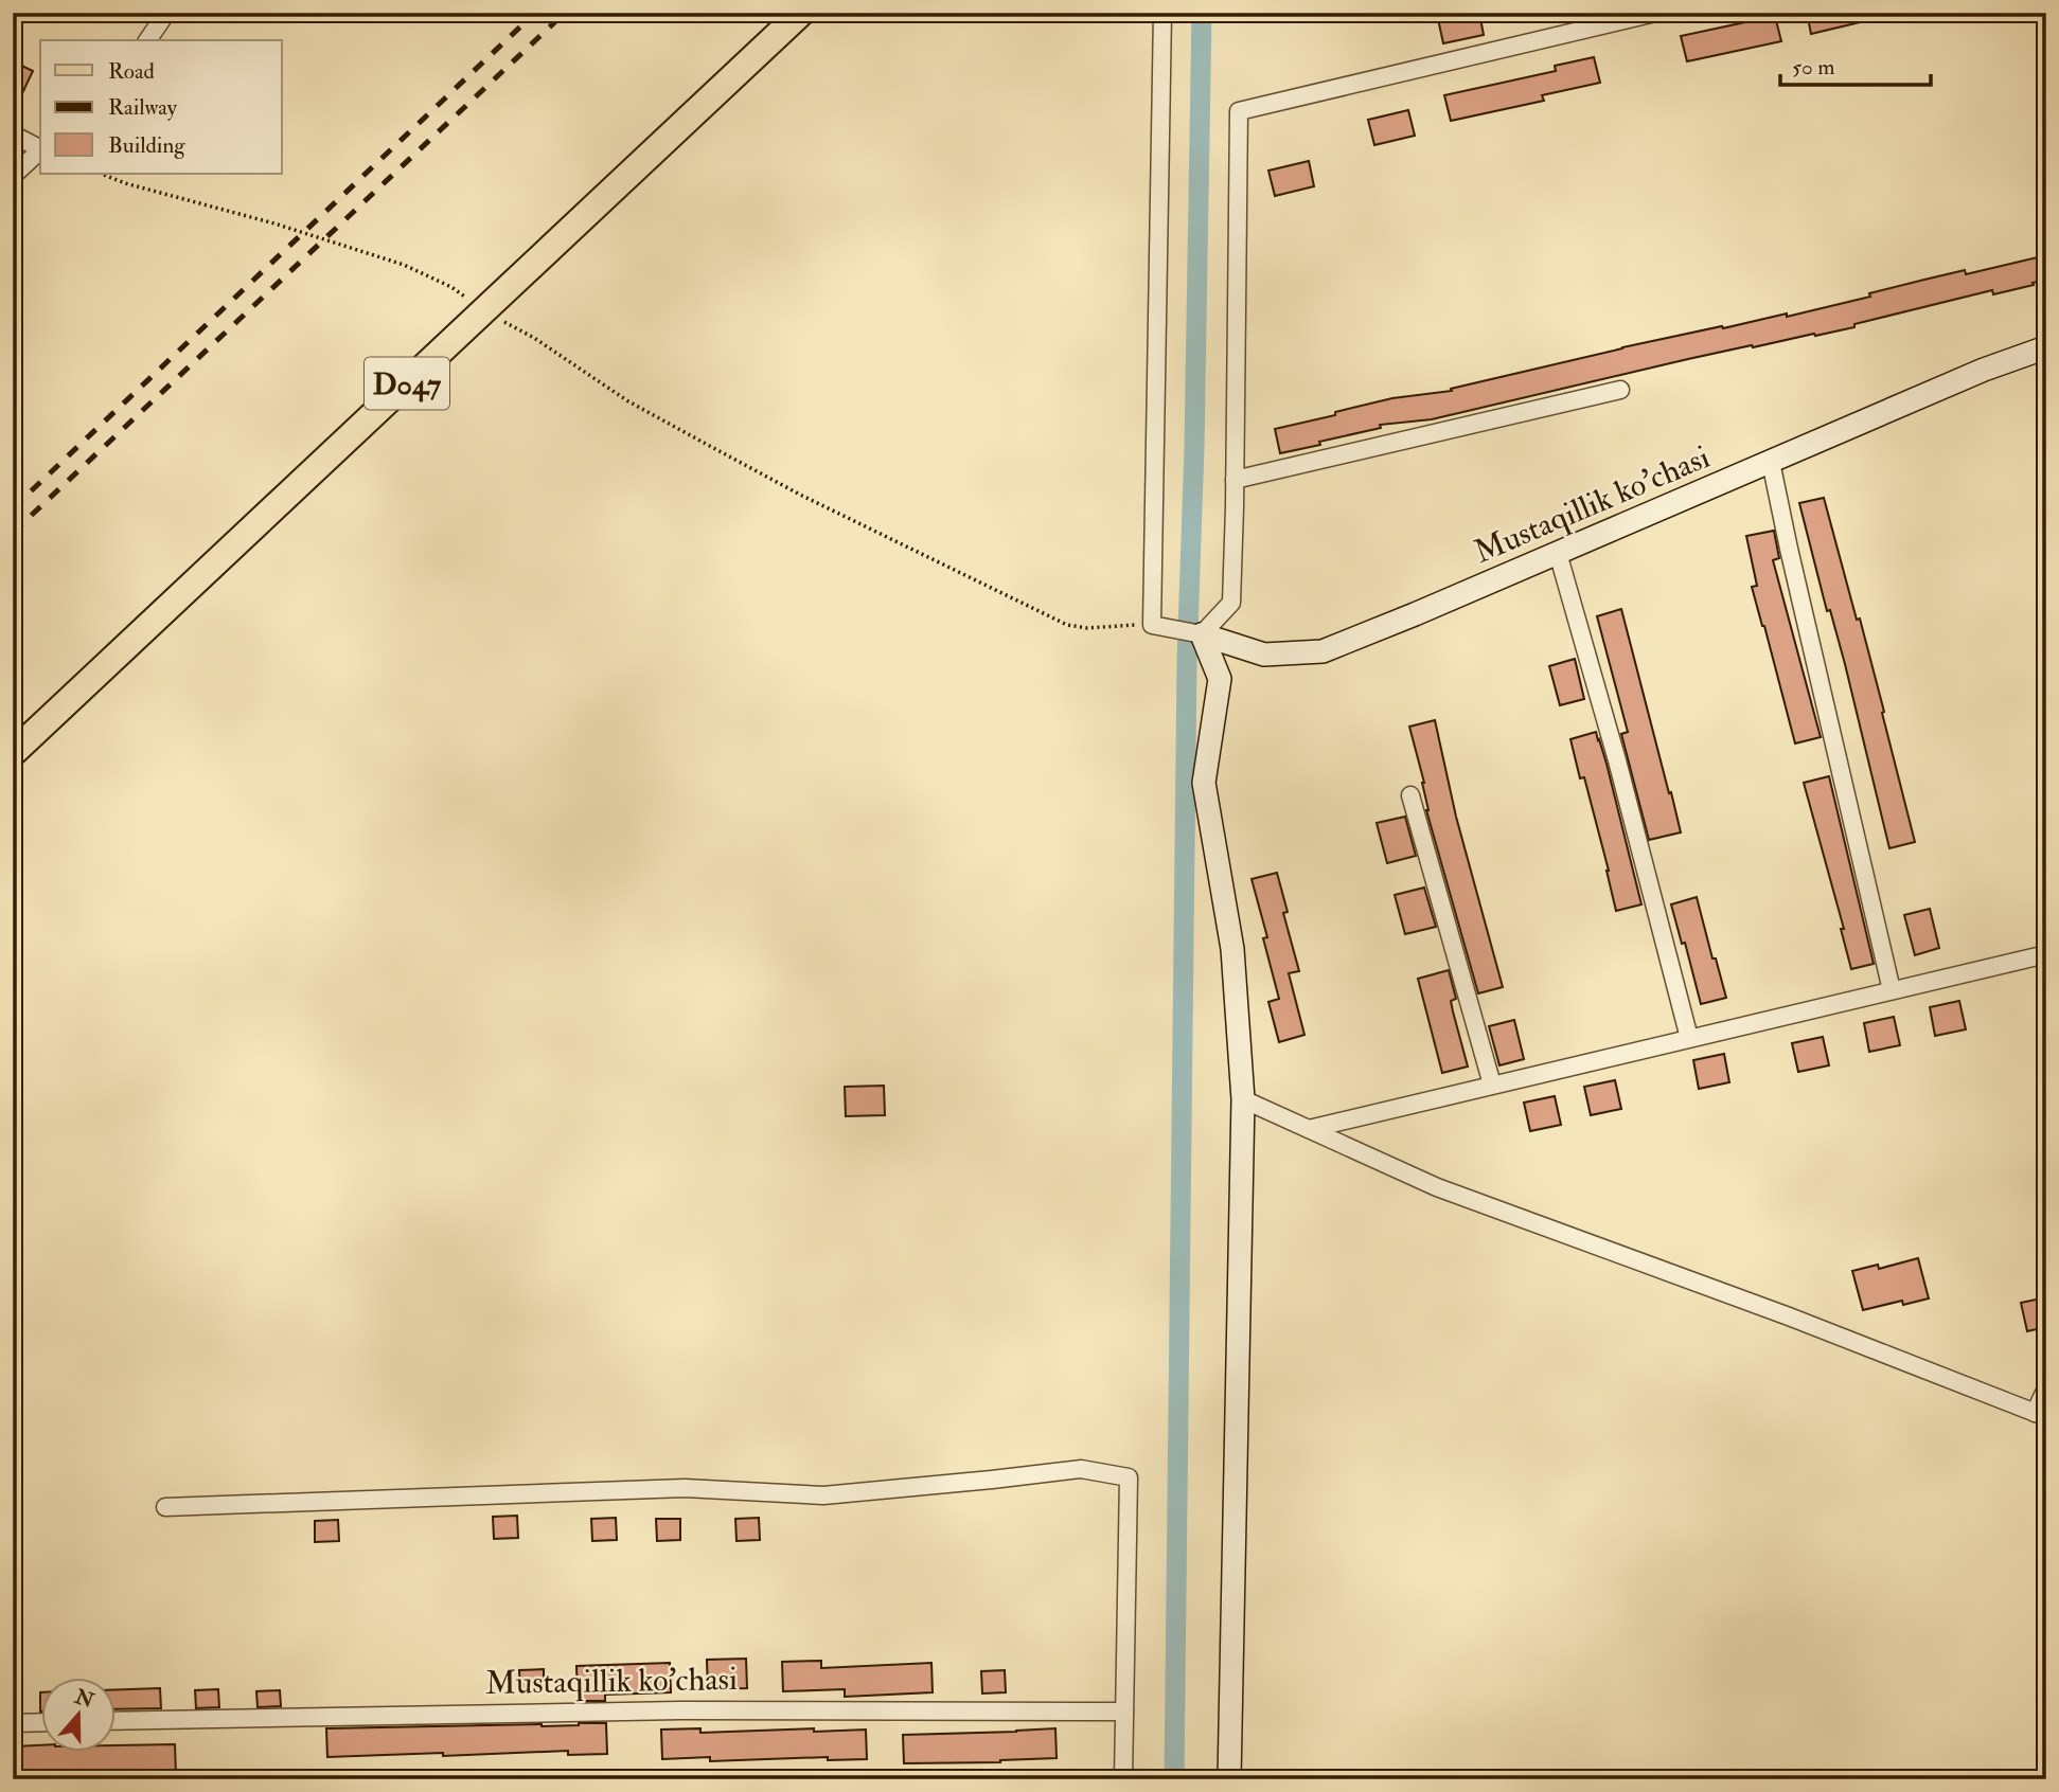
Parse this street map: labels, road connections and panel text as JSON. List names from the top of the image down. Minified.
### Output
{"streets":{"main road":["D047"],"street":["Mustaqillik ko'chasi"]},"legend":["Road","Railway","Building"],"scale_bar":"50 m","north":"top"}
